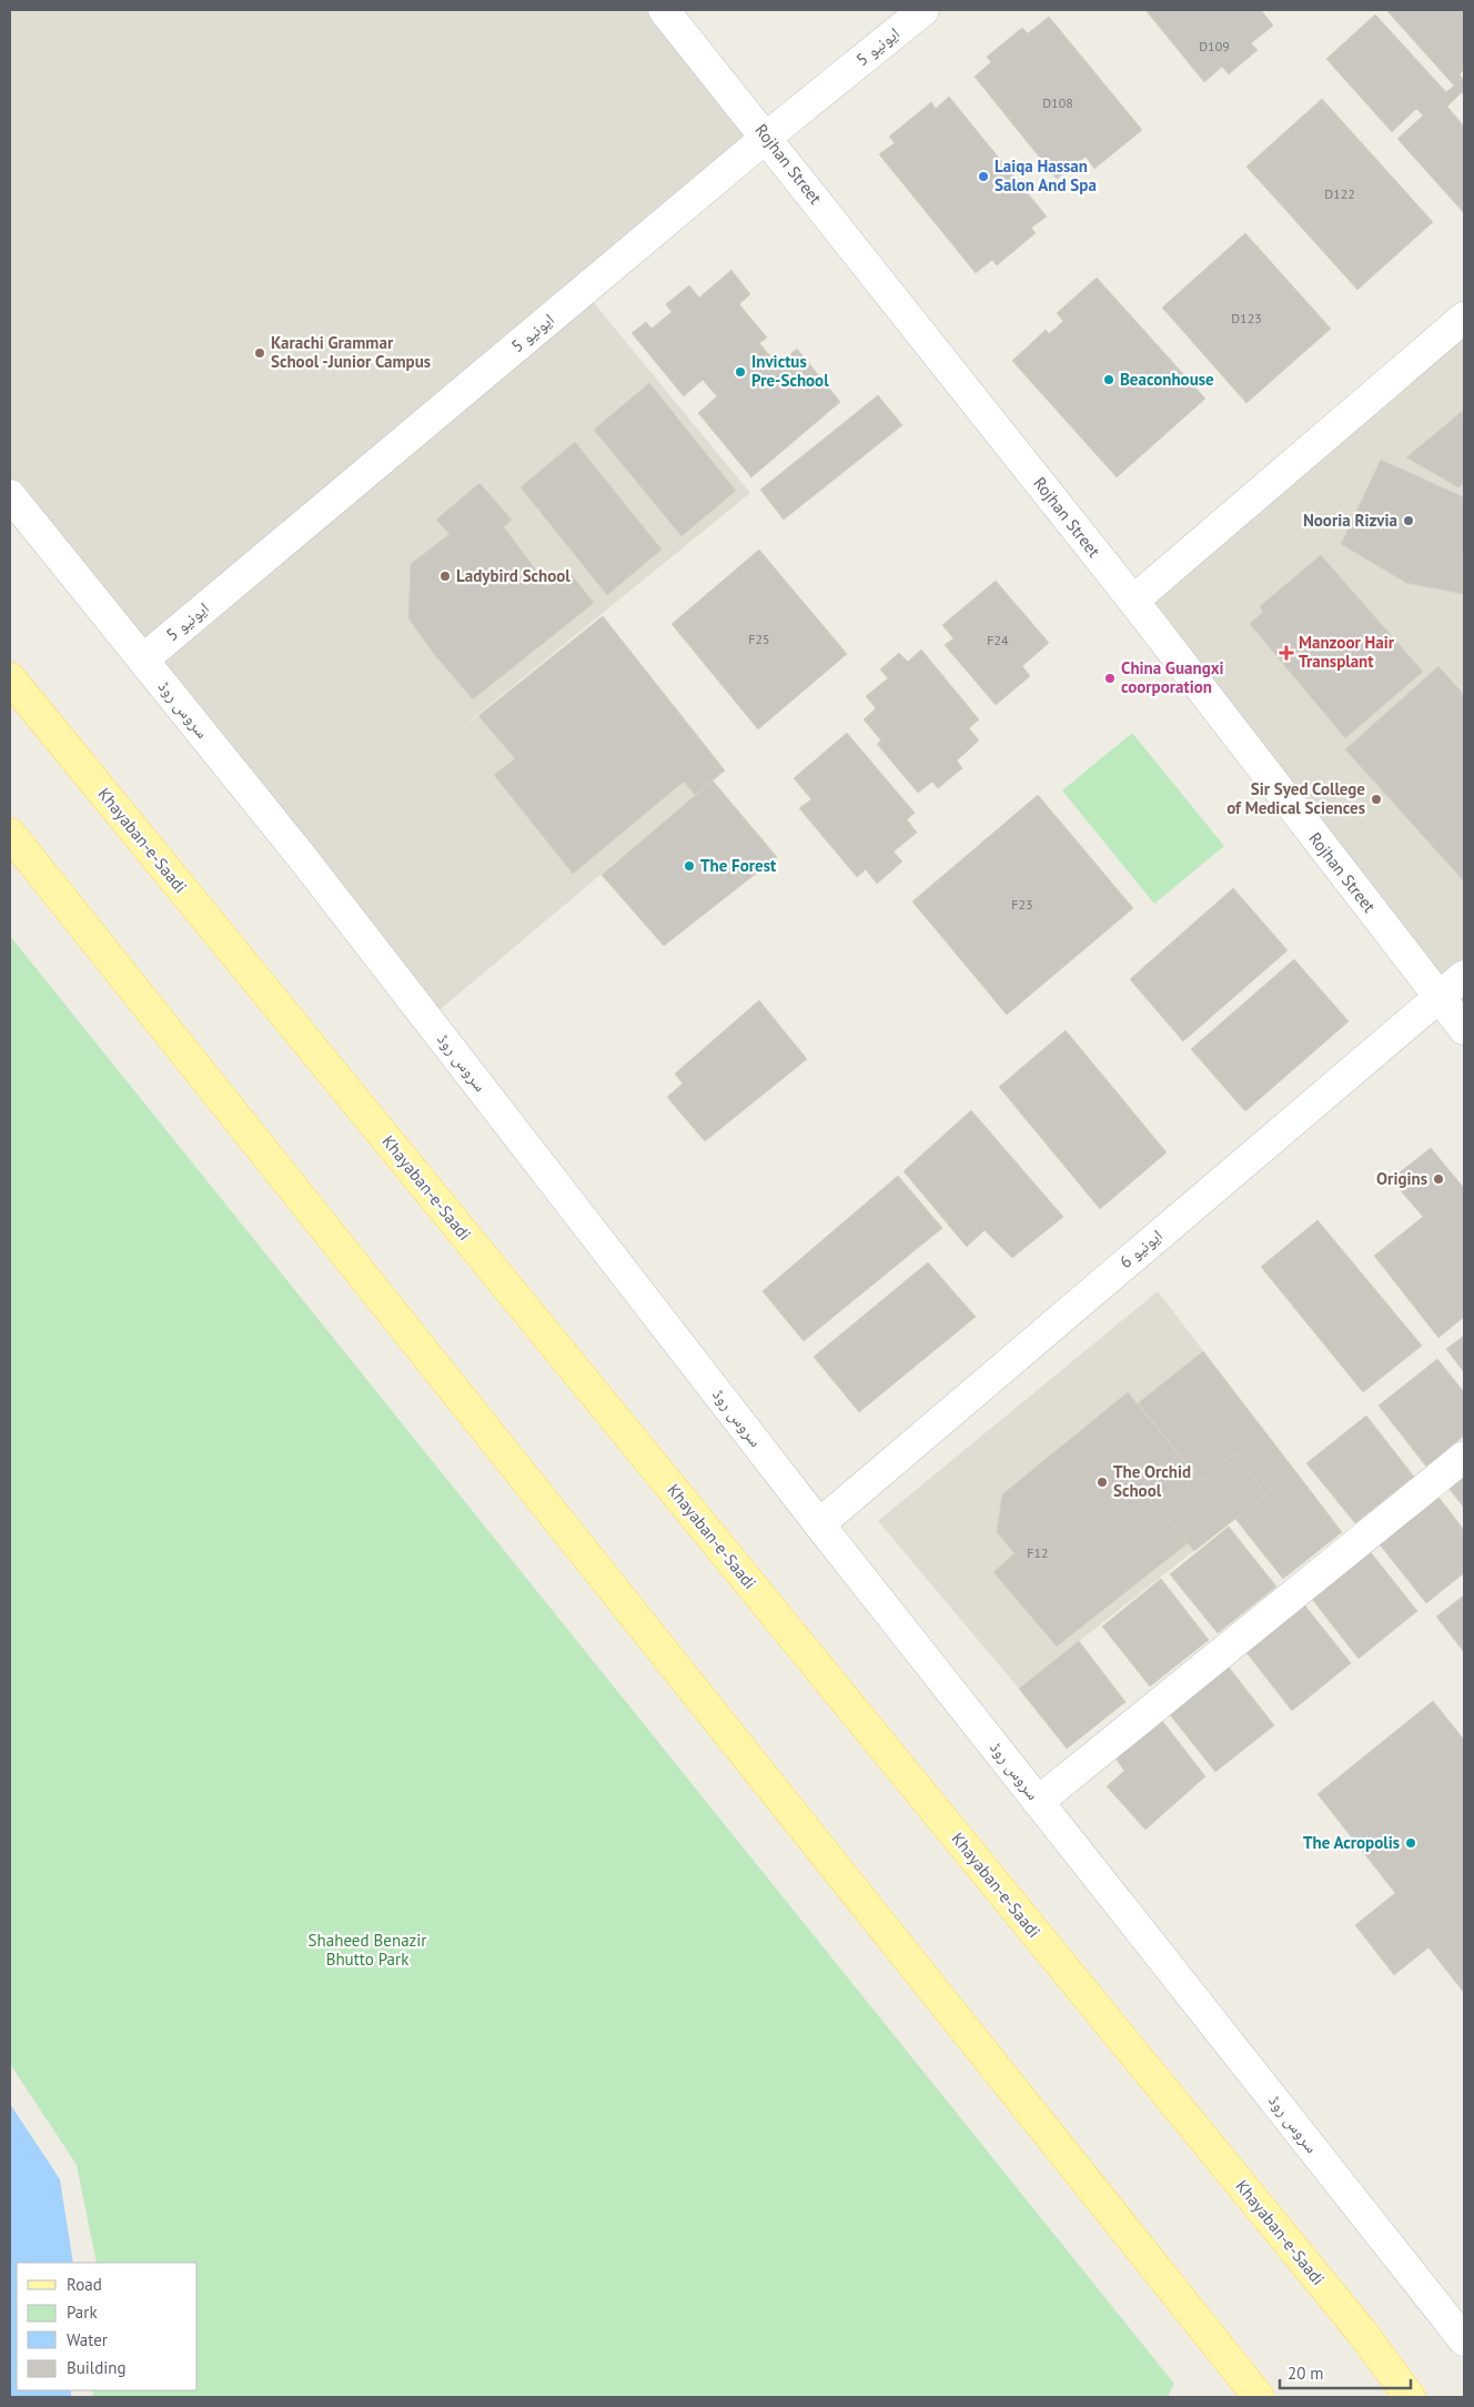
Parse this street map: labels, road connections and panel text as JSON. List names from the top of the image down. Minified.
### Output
{"streets":{"main road":["Khayaban-e-Saadi"],"street":["ایونیو 5","Rojhan Street","سروس روڈ","ایونیو 6"]},"crossings":[["ایونیو 5","Rojhan Street"],["ایونیو 5","سروس روڈ"],["Rojhan Street","ایونیو 6"],["سروس روڈ","ایونیو 6"]],"parks":["Shaheed Benazir Bhutto Park"],"places":{"other":["Laiqa Hassan Salon And Spa","Karachi Grammar School -Junior Campus","Invictus Pre-School","Beaconhouse","Nooria Rizvia","Ladybird School","China Guangxi coorporation","Sir Syed College of Medical Sciences","The Forest","Origins","The Orchid School","The Acropolis"],"health":["Manzoor Hair Transplant"]},"house_numbers":["D109","D108","D122","D123","F25","F24","F23","F12"],"legend":["Road","Park","Water","Building"],"scale_bar":"20 m"}
